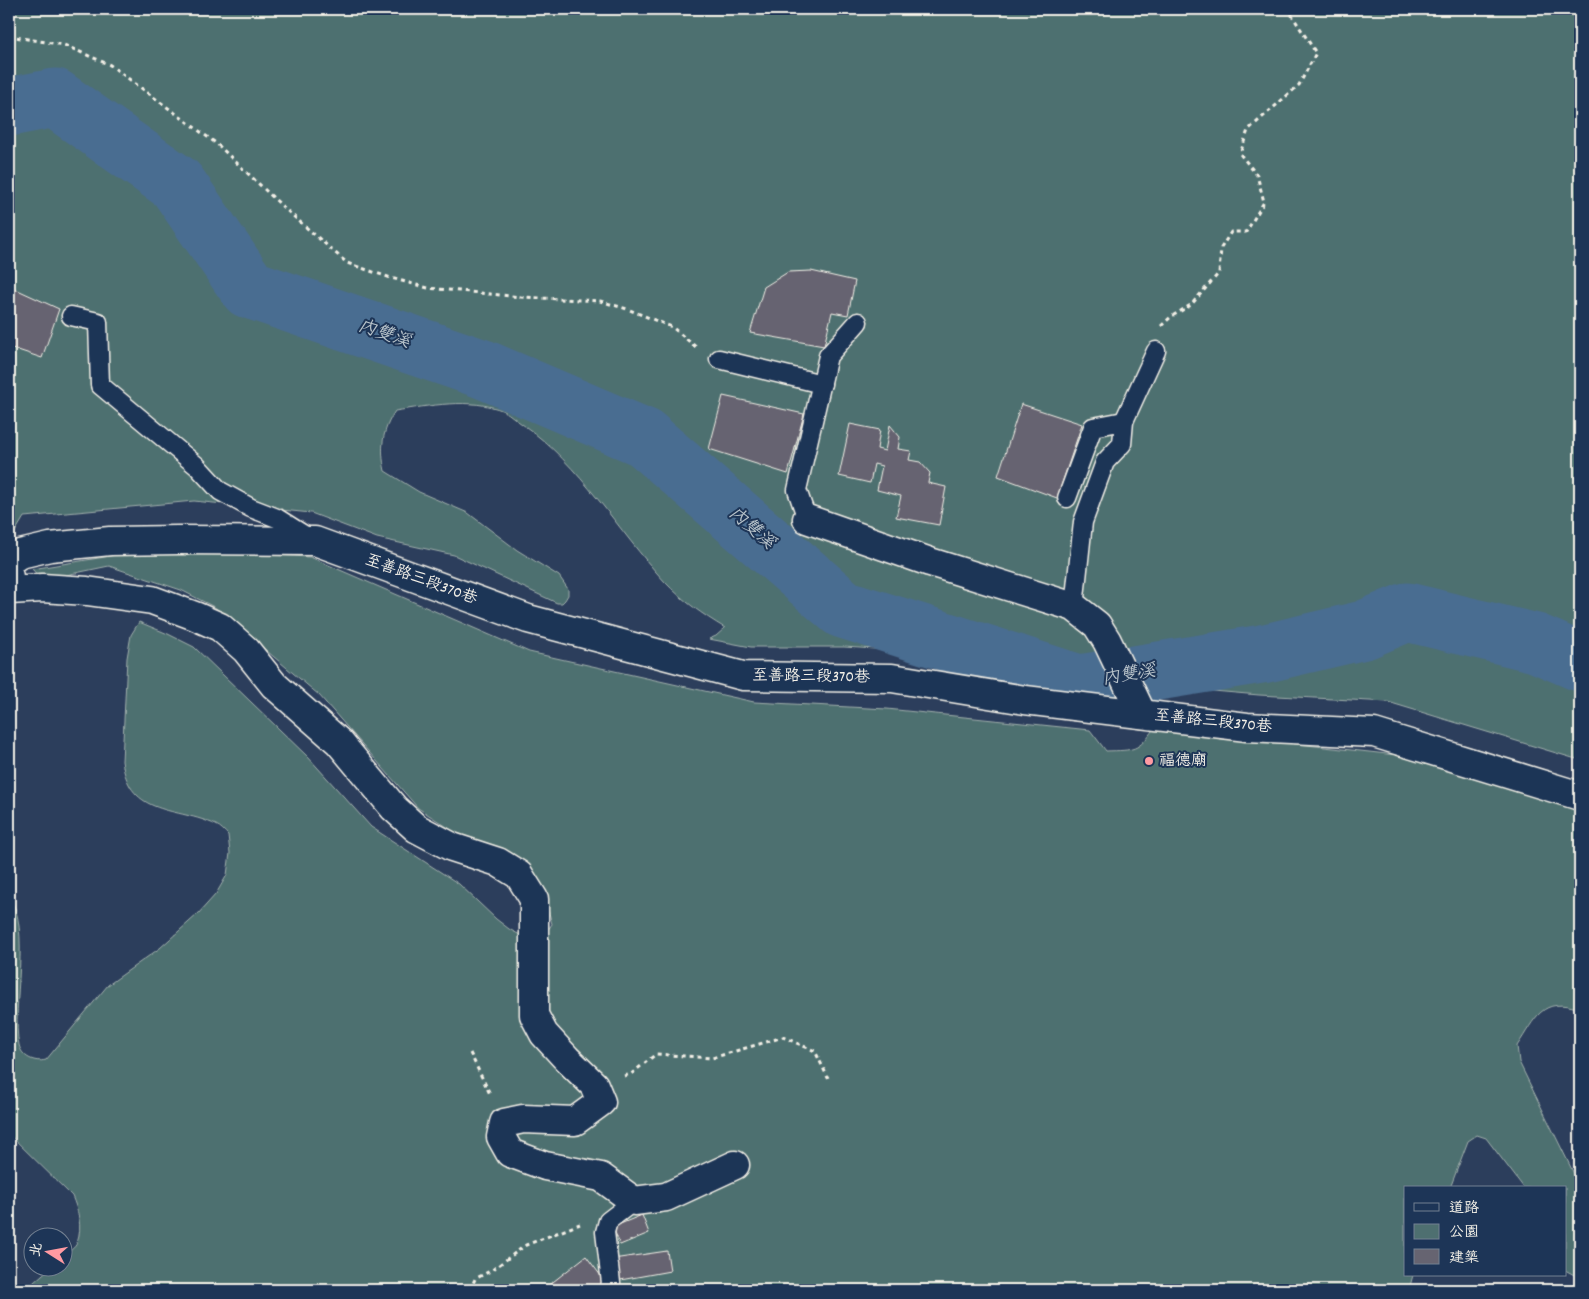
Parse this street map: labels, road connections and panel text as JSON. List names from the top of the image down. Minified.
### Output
{"streets":{"street":["至善路三段370巷"]},"water":["內雙溪"],"places":["福德廟"],"legend":["道路","公園","建築"],"north":"left"}
